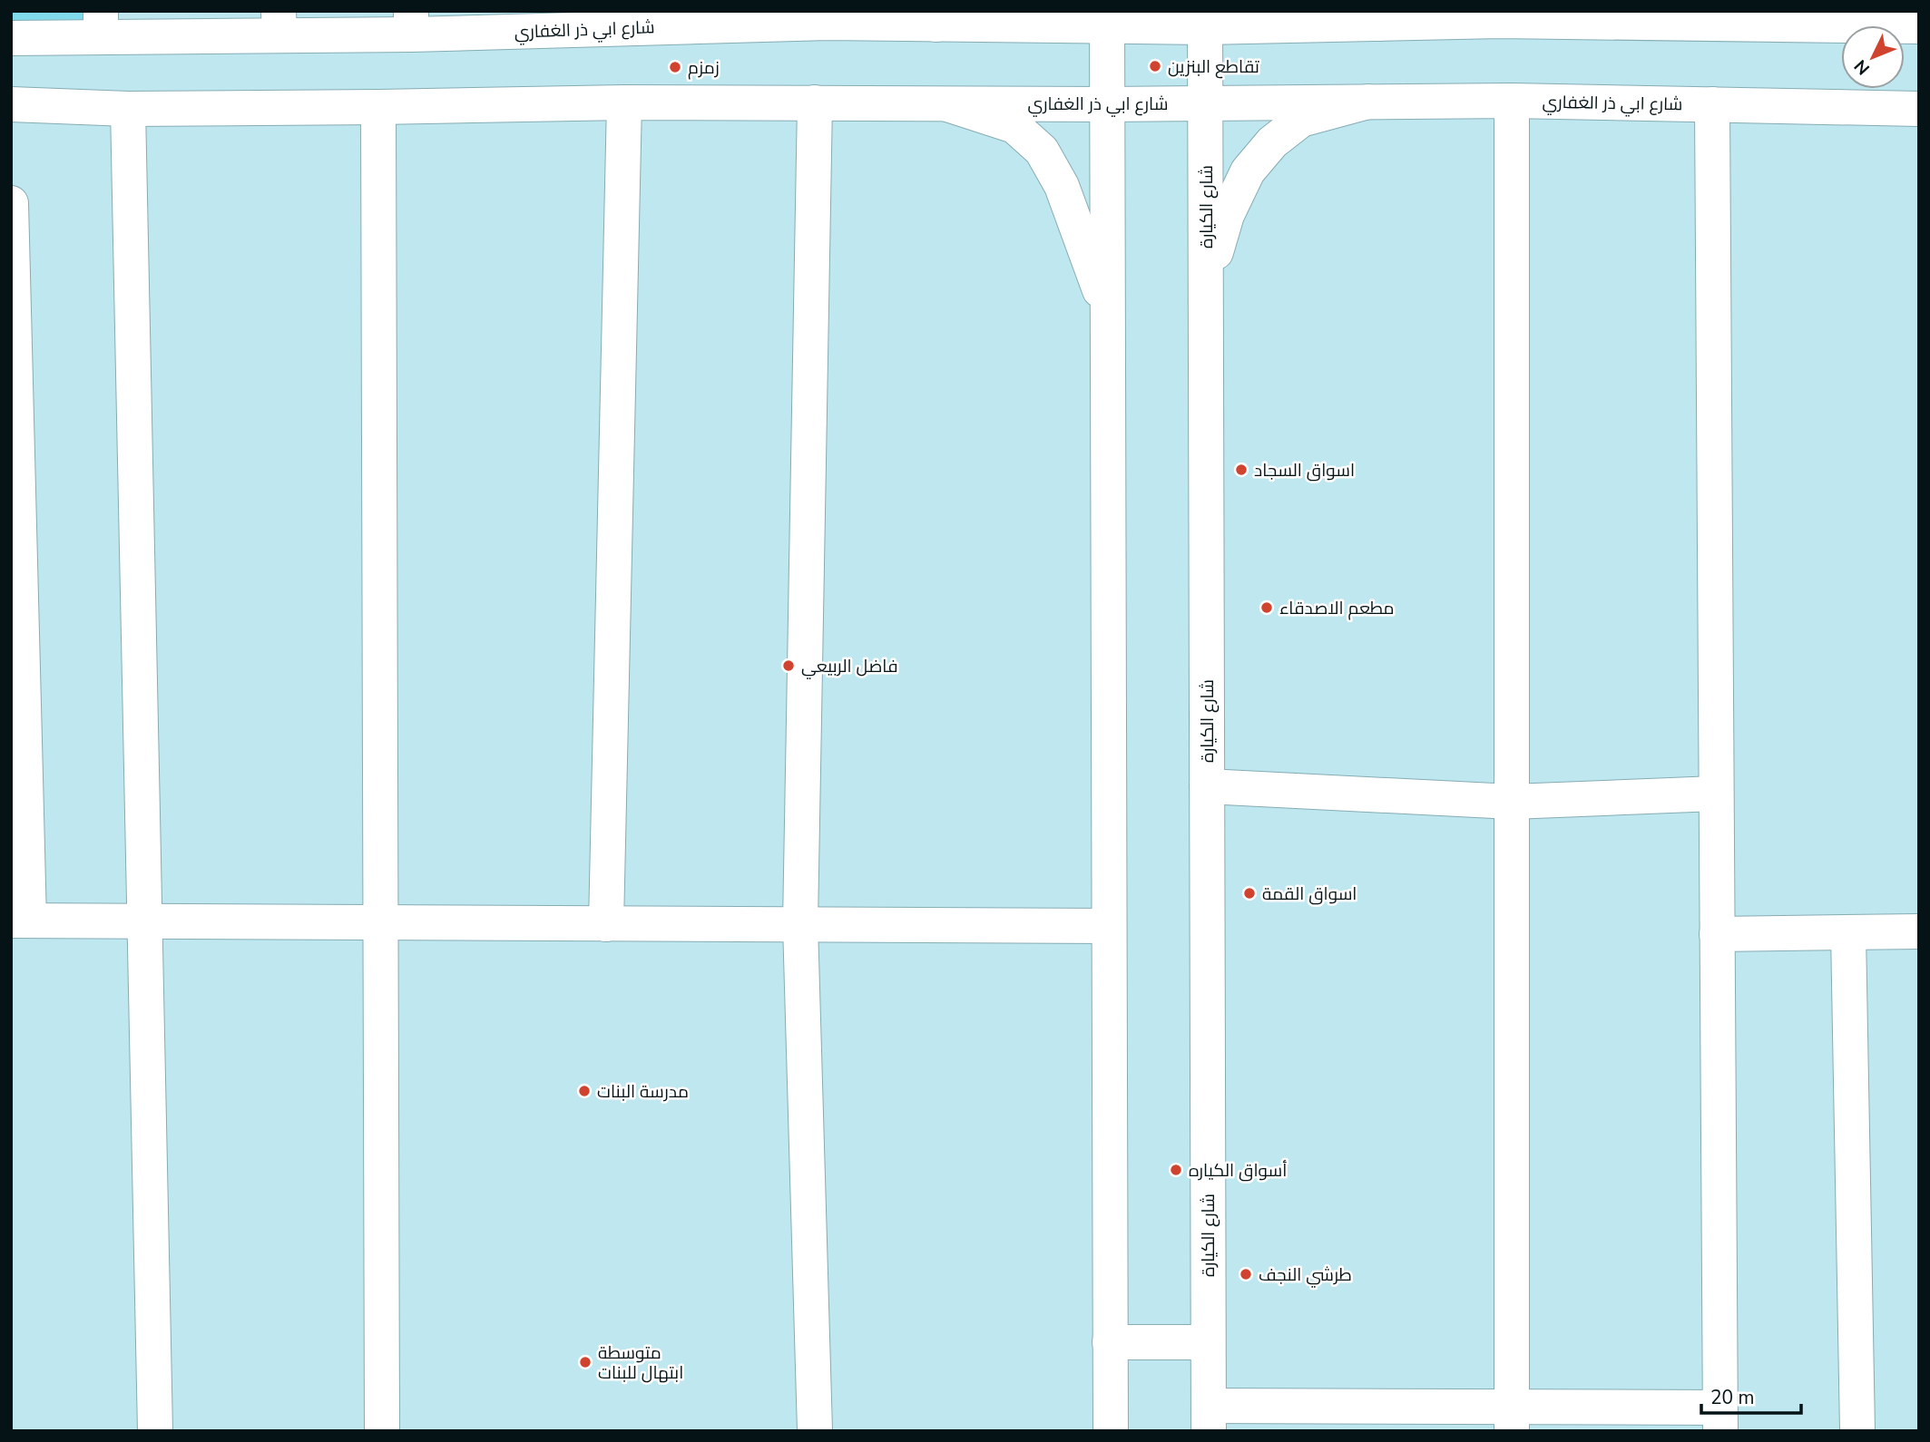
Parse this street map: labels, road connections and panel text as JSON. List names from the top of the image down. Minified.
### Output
{"streets":{"street":["شارع ابي ذر الغفاري","شارع الكيارة"]},"crossings":[["شارع ابي ذر الغفاري","شارع الكيارة"]],"places":["تقاطع البنزين","زمزم","اسواق السجاد","مطعم الاصدقاء","فاضل الربيعي","اسواق القمة","مدرسة البنات","أسواق الكياره","طرشي النجف","متوسطة ابتهال للبنات"],"scale_bar":"20 m","north":"bottom left"}
